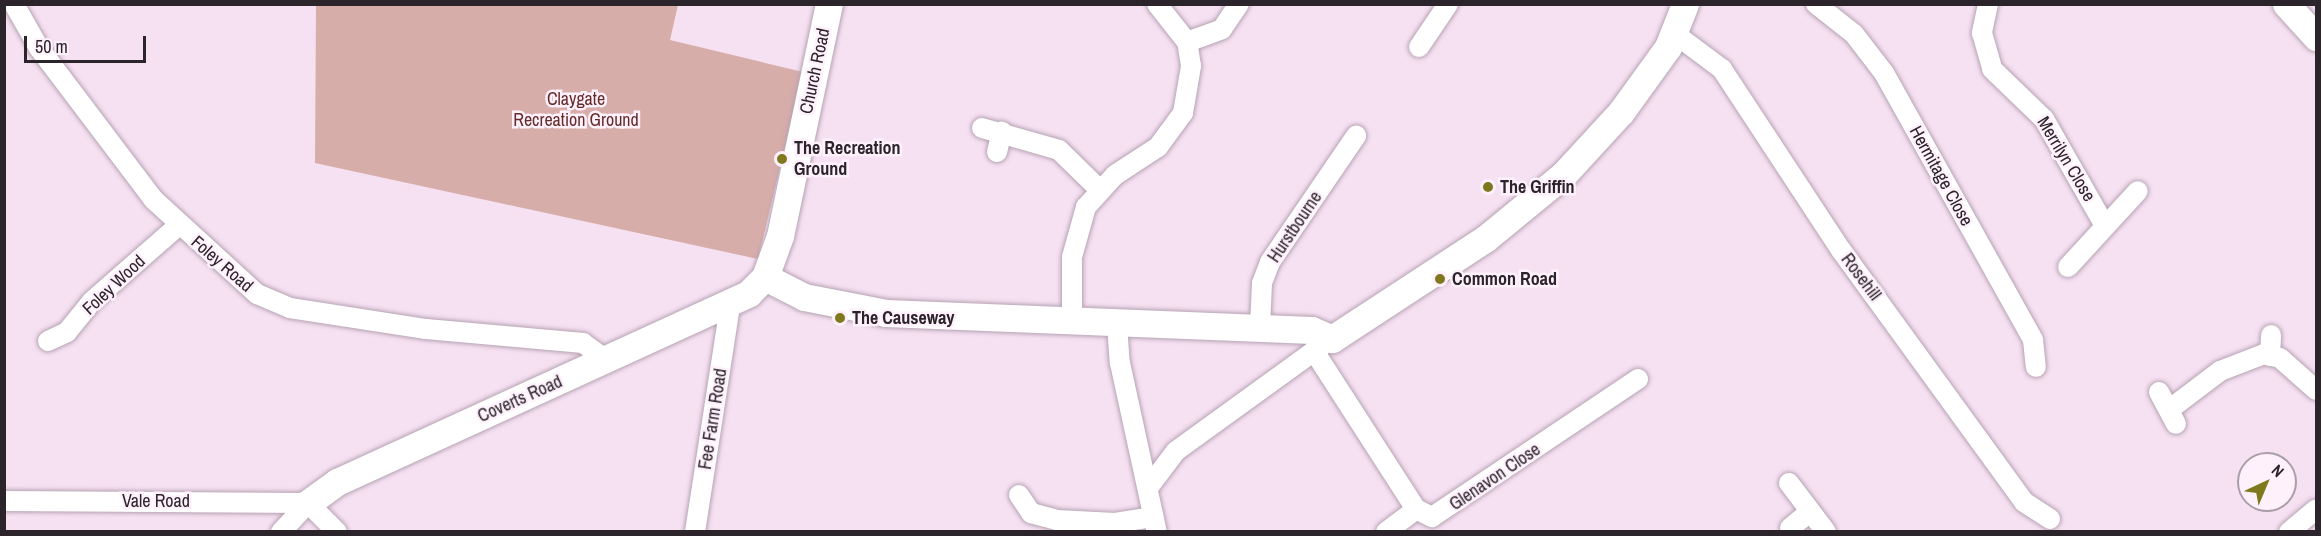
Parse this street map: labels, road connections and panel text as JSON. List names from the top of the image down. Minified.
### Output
{"streets":{"street":["Church Road","Merrilyn Close","Hermitage Close","Hurstbourne","Foley Road","Rosehill","Foley Wood","Coverts Road","Fee Farm Road","Glenavon Close","Vale Road"]},"crossings":[["Church Road","Coverts Road"],["Foley Road","Foley Wood"],["Foley Road","Coverts Road"],["Coverts Road","Fee Farm Road"],["Coverts Road","Vale Road"]],"parks":["Claygate Recreation Ground"],"places":["The Recreation Ground","The Griffin","Common Road","The Causeway"],"scale_bar":"50 m","north":"top right"}
